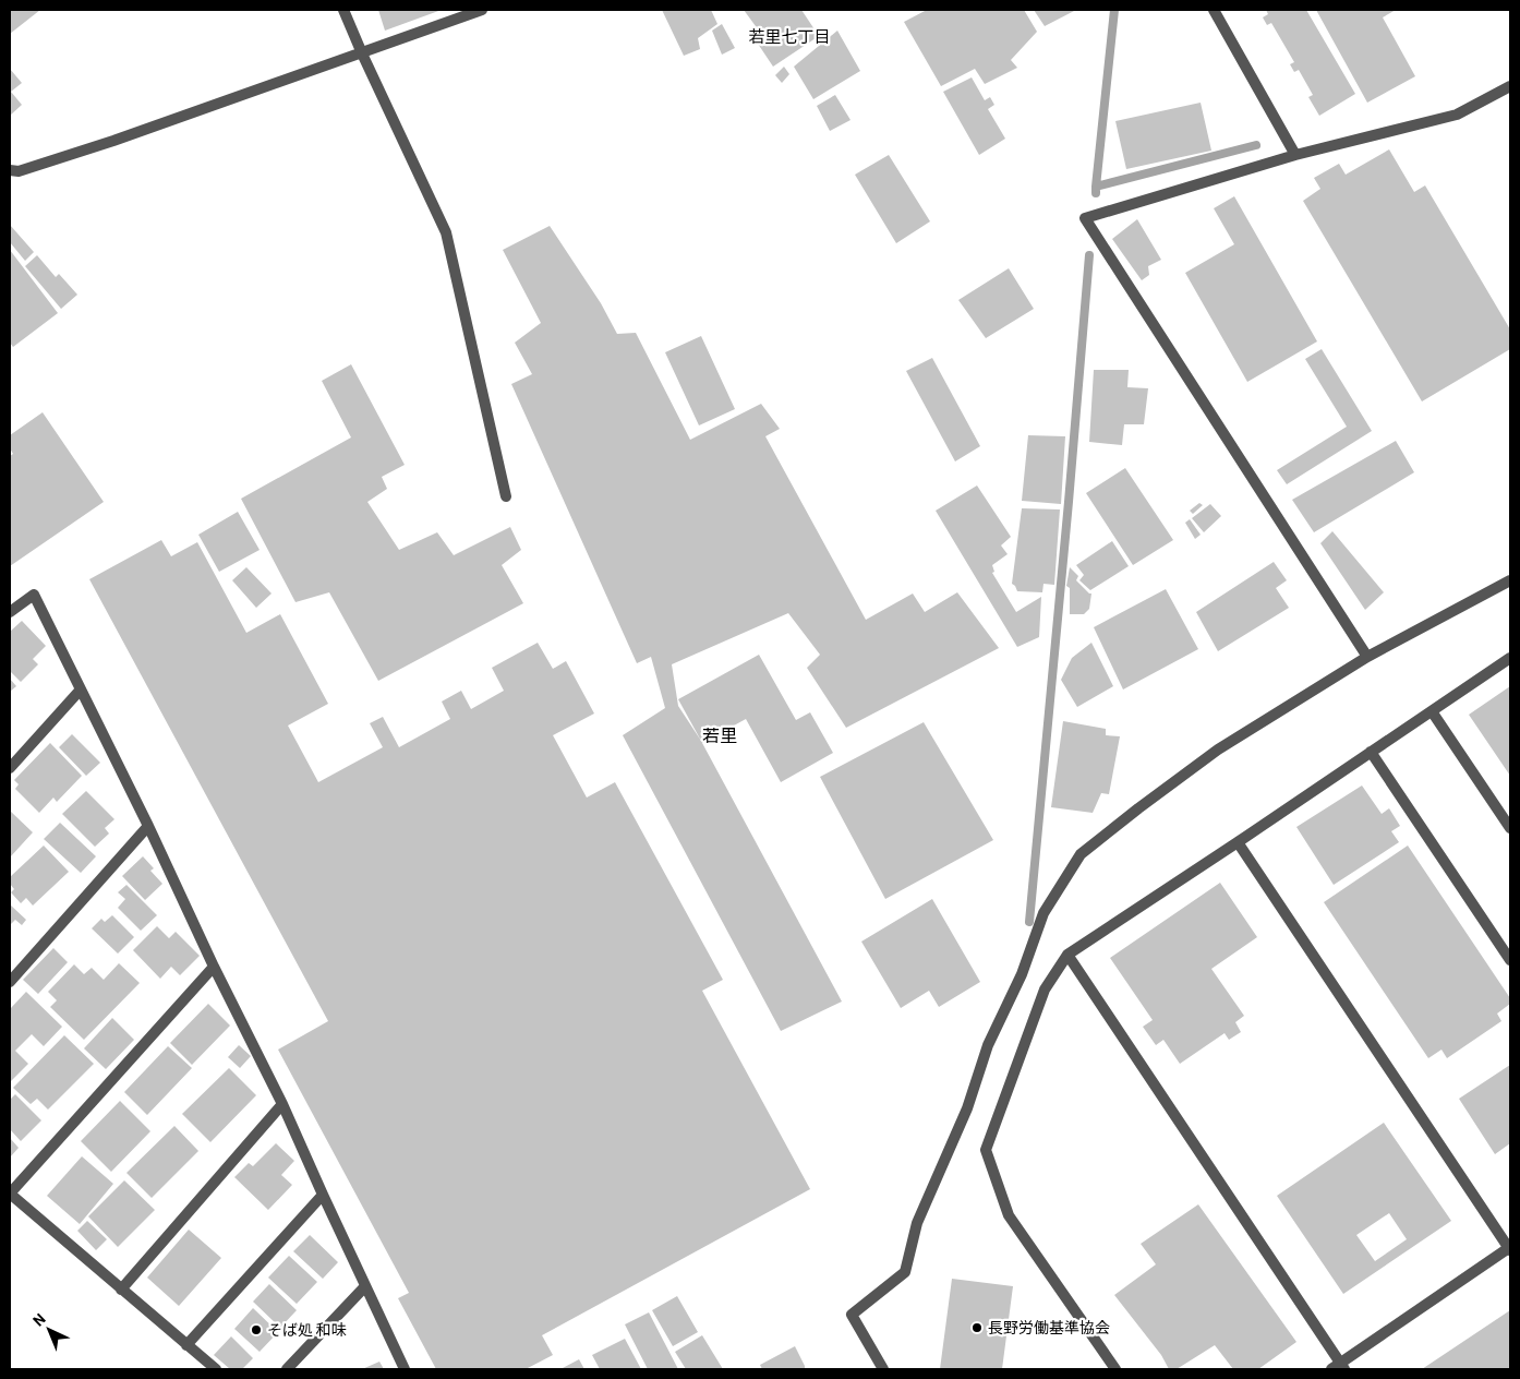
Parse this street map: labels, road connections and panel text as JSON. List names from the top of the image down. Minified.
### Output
{"districts":["若里七丁目","若里"],"places":["長野労働基準協会","そば処 和味"],"north":"top left"}
